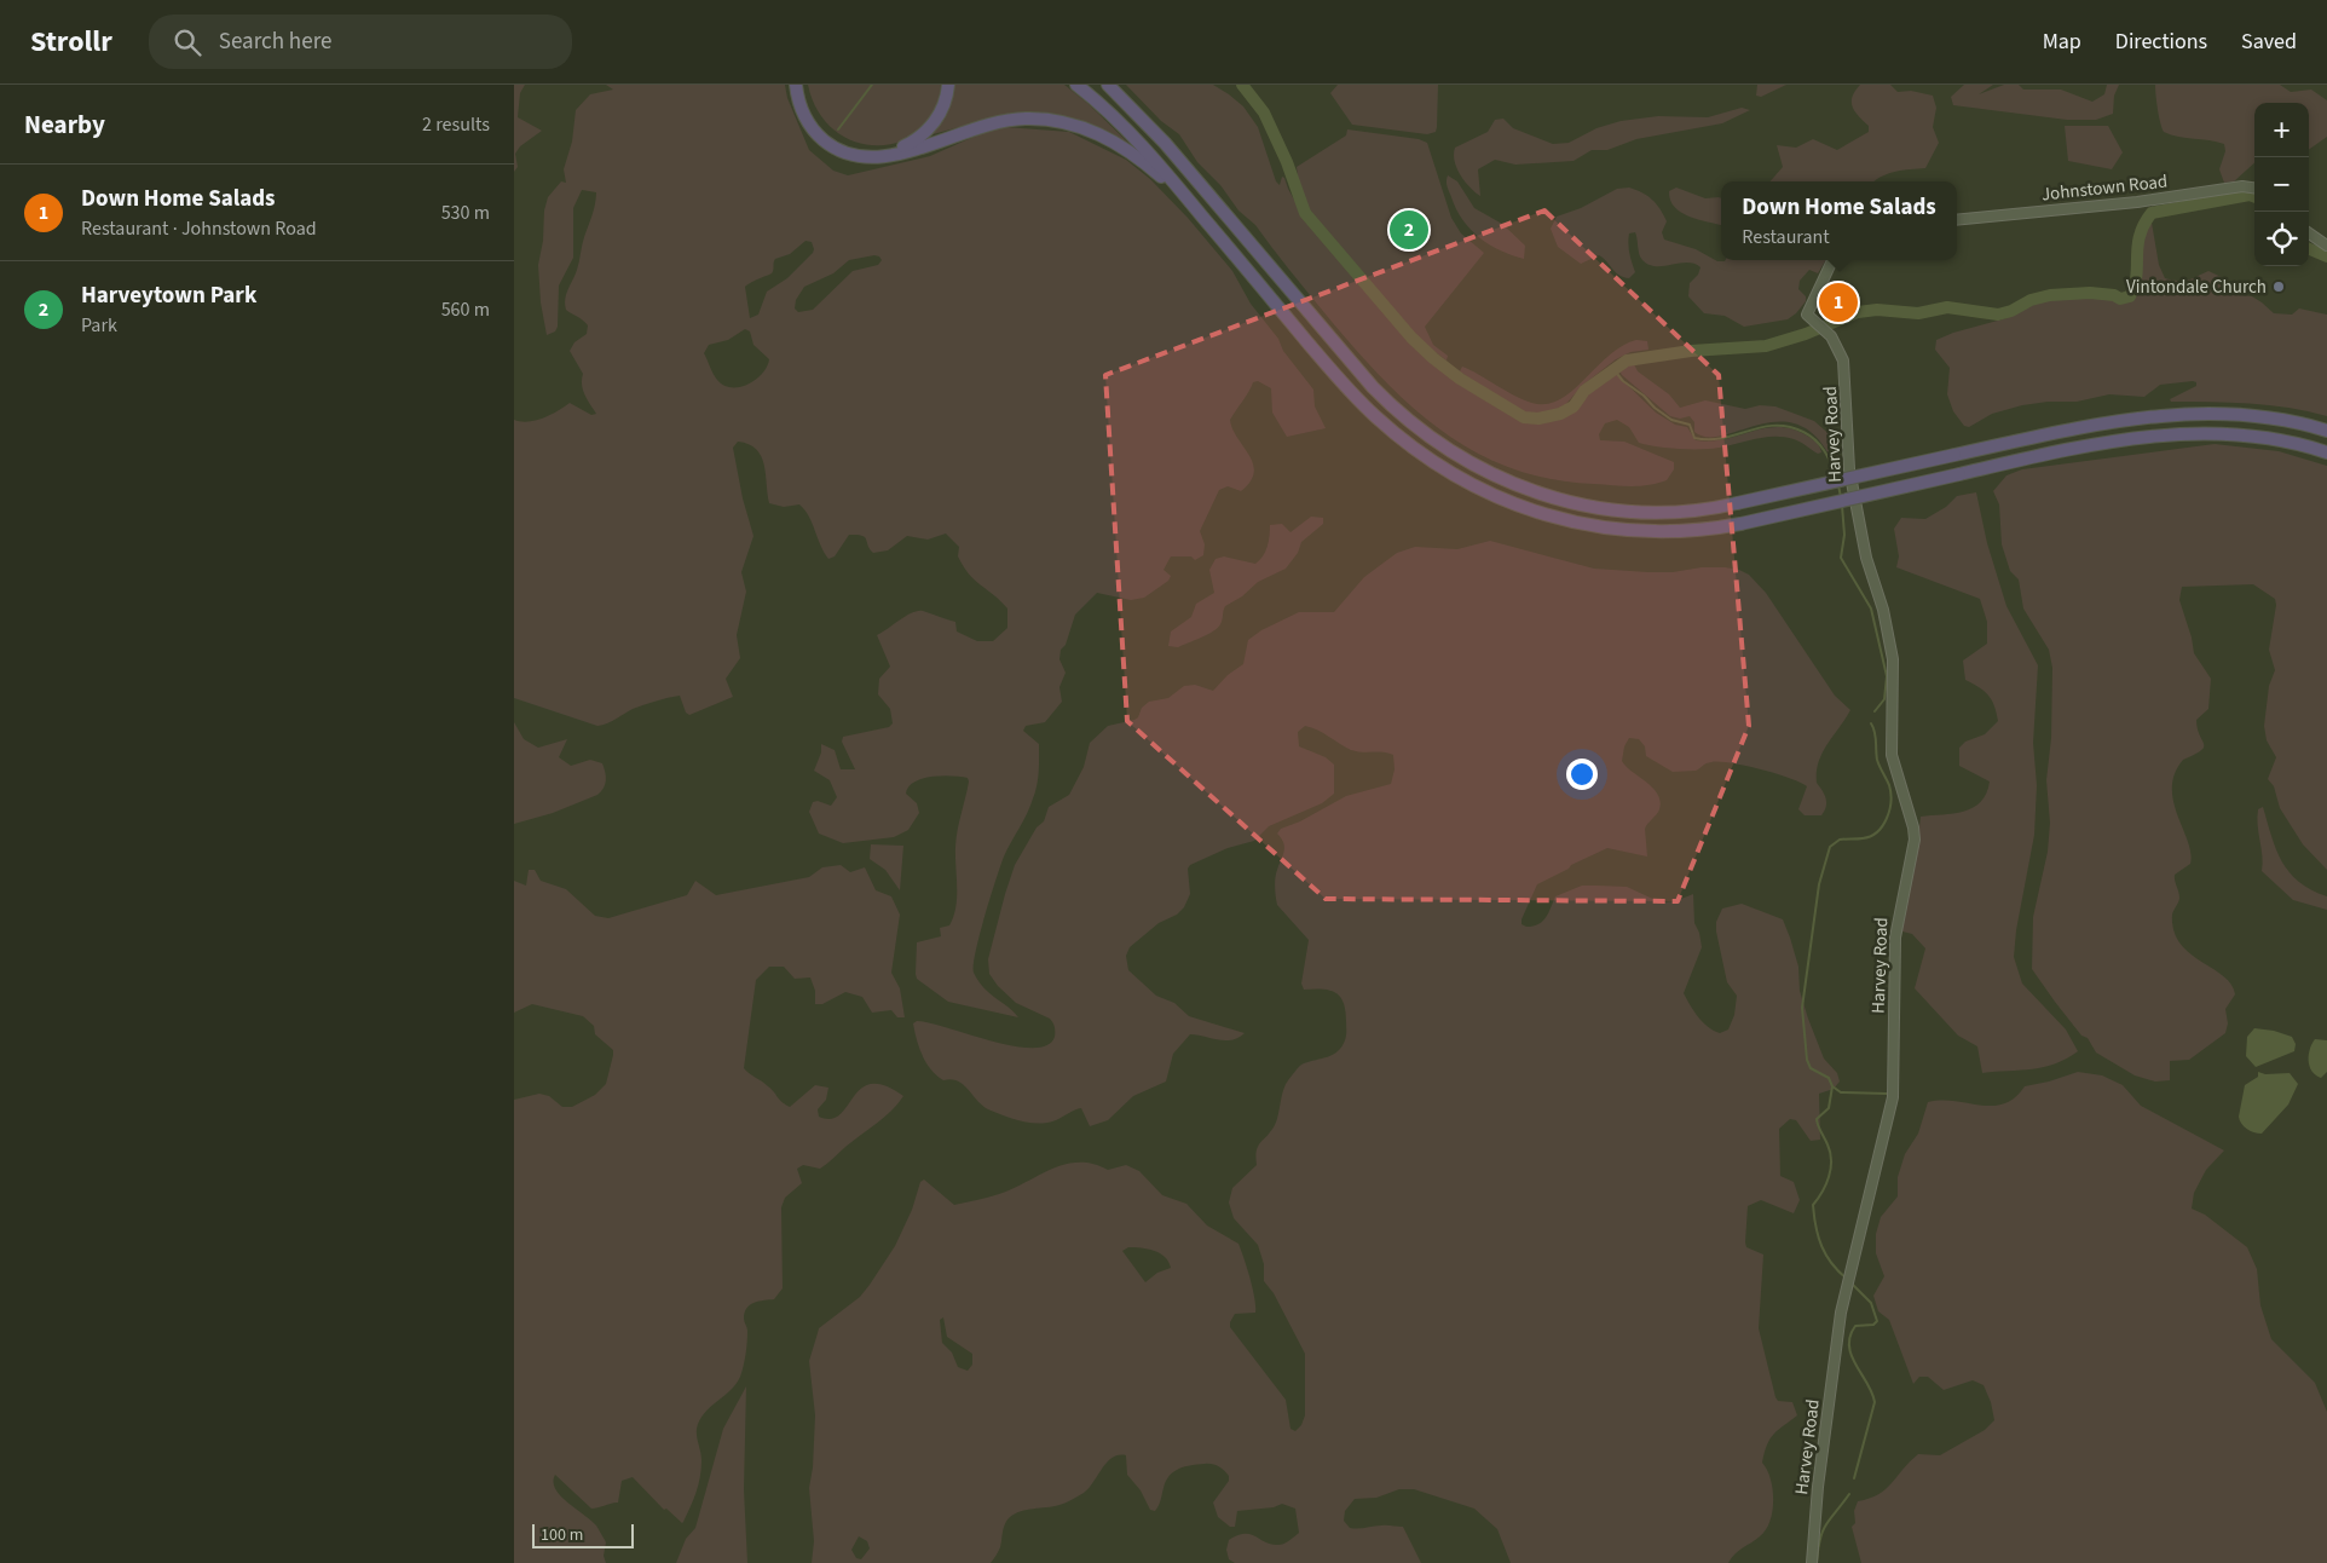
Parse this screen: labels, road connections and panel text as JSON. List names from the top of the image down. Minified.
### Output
{"streets":{"street":["Johnstown Road","Harvey Road"]},"places":["Vintondale Church"],"scale_bar":"100 m","page":{"header":"Strollr","search":"Search here","nav":["Map","Directions","Saved"],"heading":["Nearby","2 results"],"map_buttons":["+","−"],"list":[{"mark":"1","name":"Down Home Salads","note":"Restaurant · Johnstown Road","value":"530 m"},{"mark":"2","name":"Harveytown Park","note":"Park","value":"560 m"}],"popup":["Down Home Salads","Restaurant"],"pins":["2","1"],"scale":"100 m"}}
